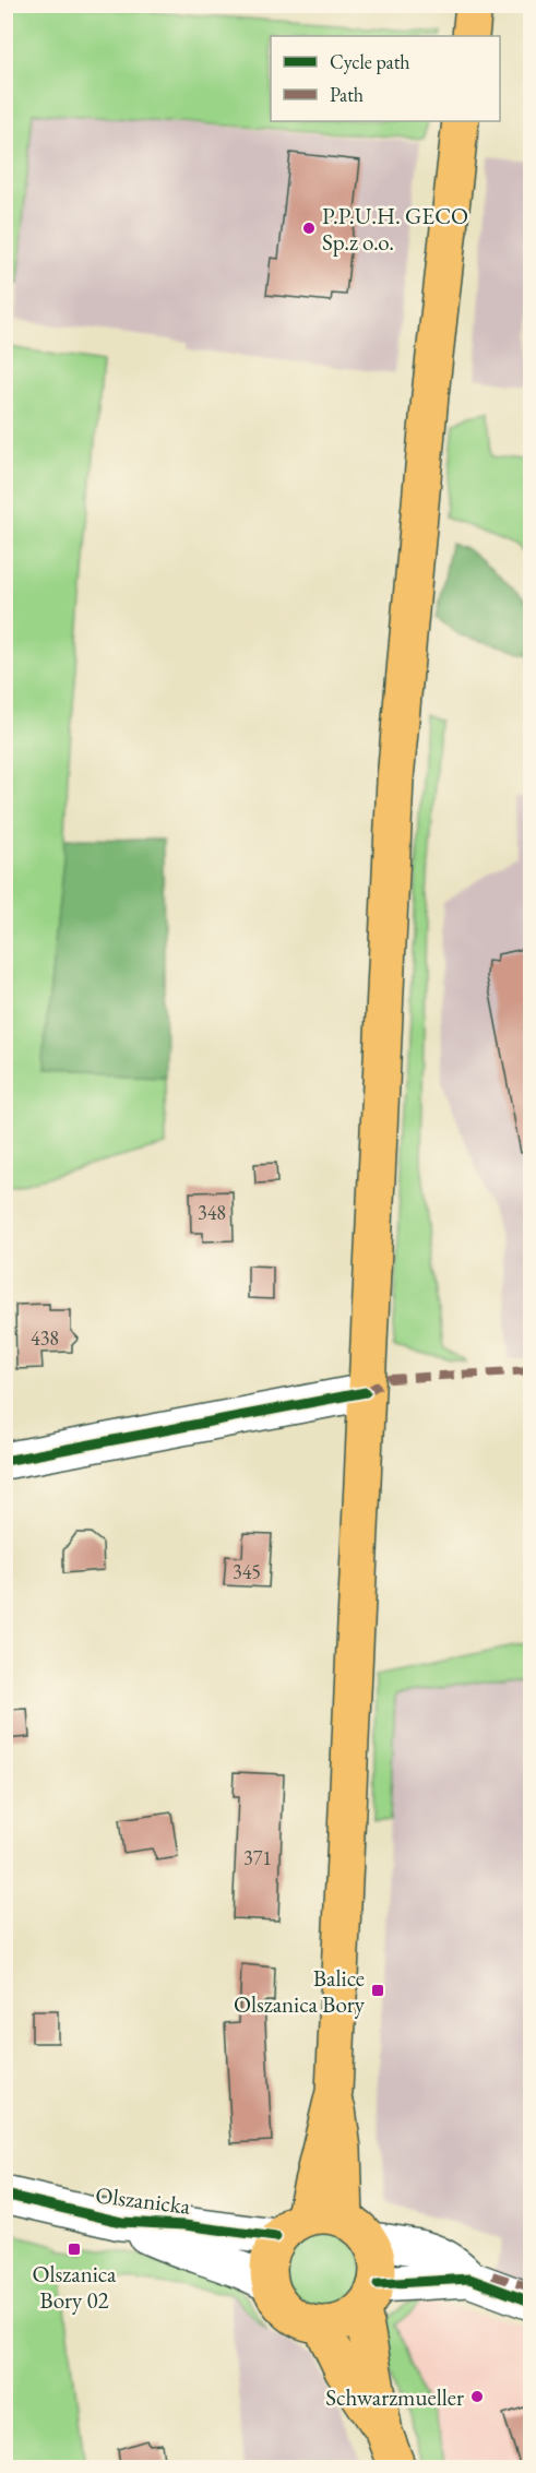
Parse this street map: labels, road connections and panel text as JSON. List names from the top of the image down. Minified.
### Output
{"streets":{"street":["Olszanicka"]},"places":{"other":["P.P.U.H. GECO Sp.z o.o.","Schwarzmueller"],"transit":["Balice Olszanica Bory","Olszanica Bory 02"]},"house_numbers":["348","438","345","371"],"legend":["Cycle path","Path"]}
